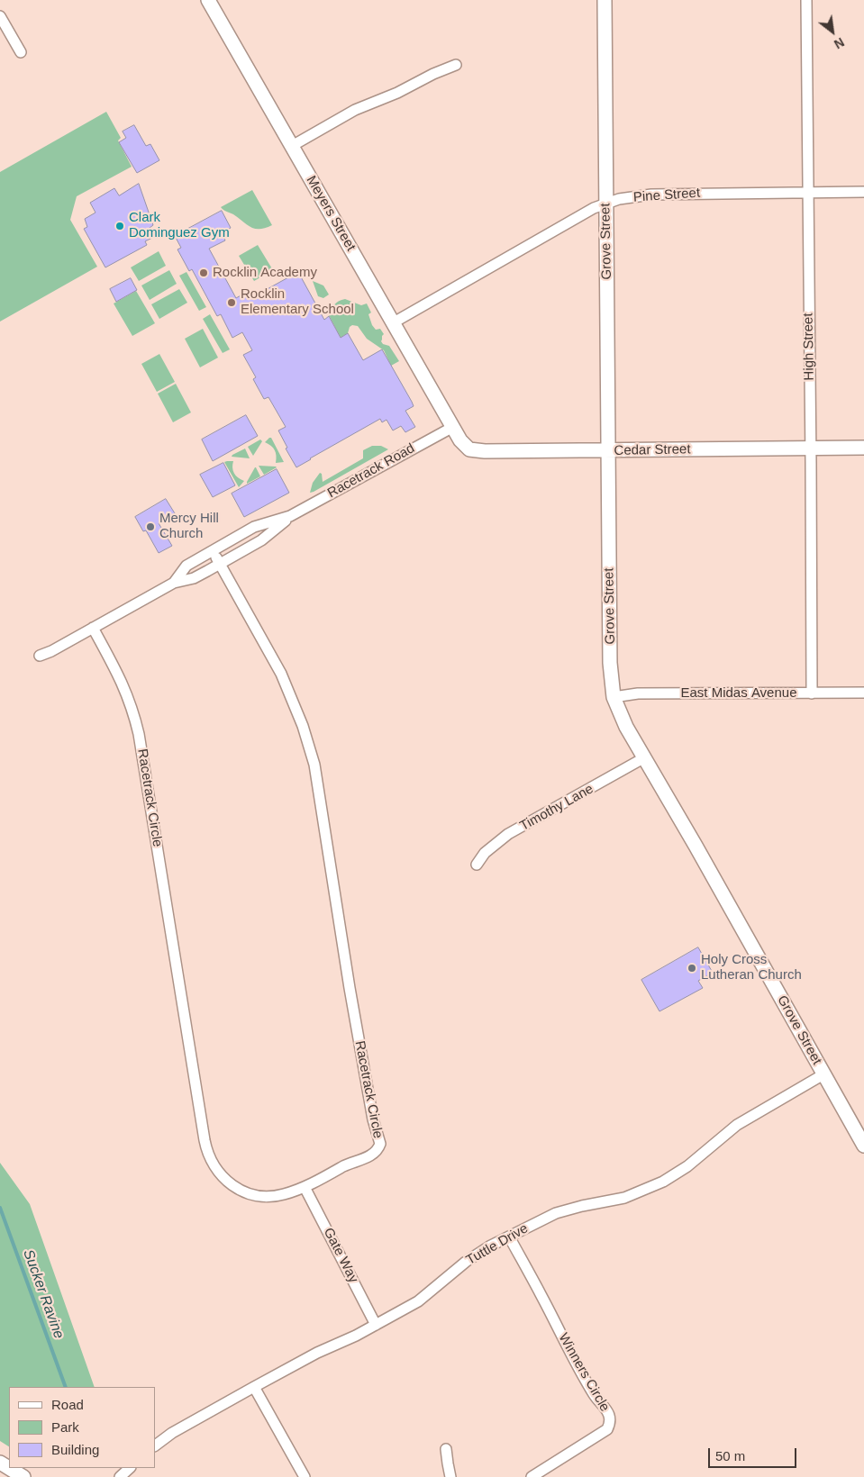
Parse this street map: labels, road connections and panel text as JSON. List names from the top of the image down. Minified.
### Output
{"streets":{"street":["Pine Street","Meyers Street","Grove Street","High Street","Cedar Street","Racetrack Road","East Midas Avenue","Racetrack Circle","Timothy Lane","Tuttle Drive","Gate Way","Winners Circle"]},"crossings":[["Pine Street","Meyers Street"],["Pine Street","Grove Street"],["Pine Street","High Street"],["Meyers Street","Cedar Street"],["Meyers Street","Racetrack Road"],["Grove Street","Cedar Street"],["Grove Street","East Midas Avenue"],["Grove Street","Timothy Lane"],["Grove Street","Tuttle Drive"],["High Street","Cedar Street"],["High Street","East Midas Avenue"],["Cedar Street","Racetrack Road"],["Racetrack Road","Racetrack Circle"],["Racetrack Circle","Gate Way"],["Tuttle Drive","Gate Way"],["Tuttle Drive","Winners Circle"]],"water":["Sucker Ravine"],"places":["Clark Dominguez Gym","Rocklin Academy","Rocklin Elementary School","Mercy Hill Church","Holy Cross Lutheran Church"],"legend":["Road","Park","Building"],"scale_bar":"50 m","north":"bottom right"}
